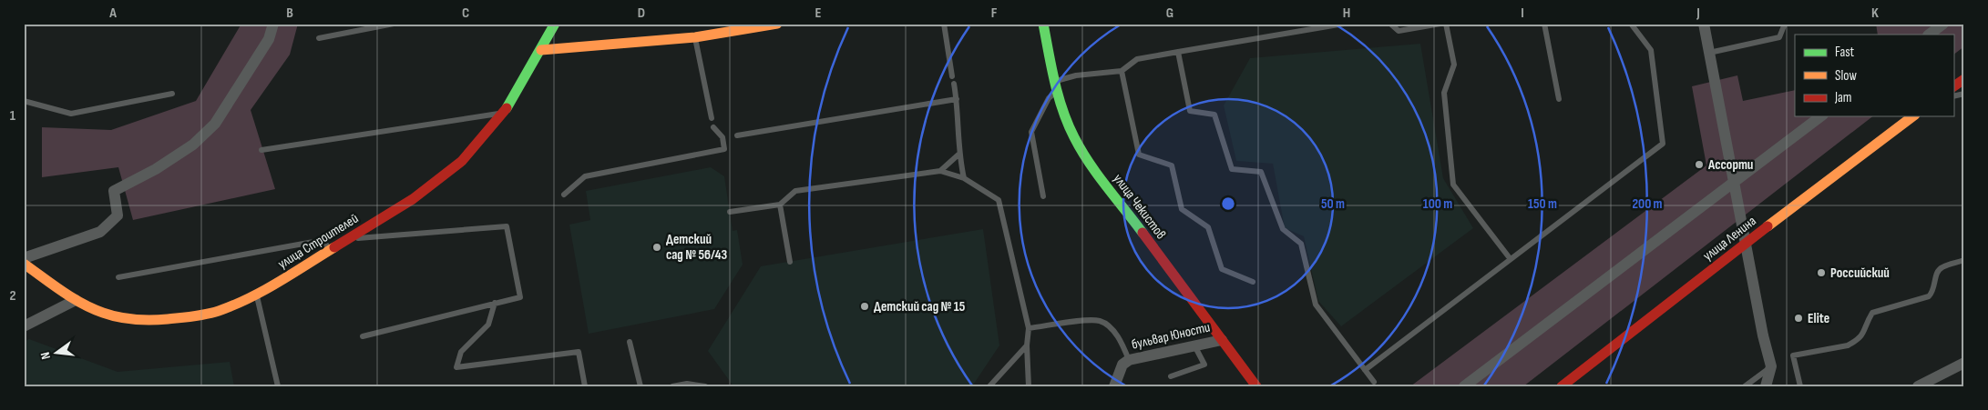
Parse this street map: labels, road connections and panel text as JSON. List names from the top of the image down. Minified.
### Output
{"streets":{"street":["улица Чекистов","улица Ленина","улица Строителей","бульвар Юности"]},"crossings":[["улица Чекистов","бульвар Юности"]],"places":["Ассорти","Детский сад № 56/43","Российский","Детский сад № 15","Elite"],"legend":["Fast","Slow","Jam"],"north":"left","grid":{"columns":["A","B","C","D","E","F","G","H","I","J","K"],"rows":["1","2"]},"rings":["50 m","100 m","150 m","200 m"]}
